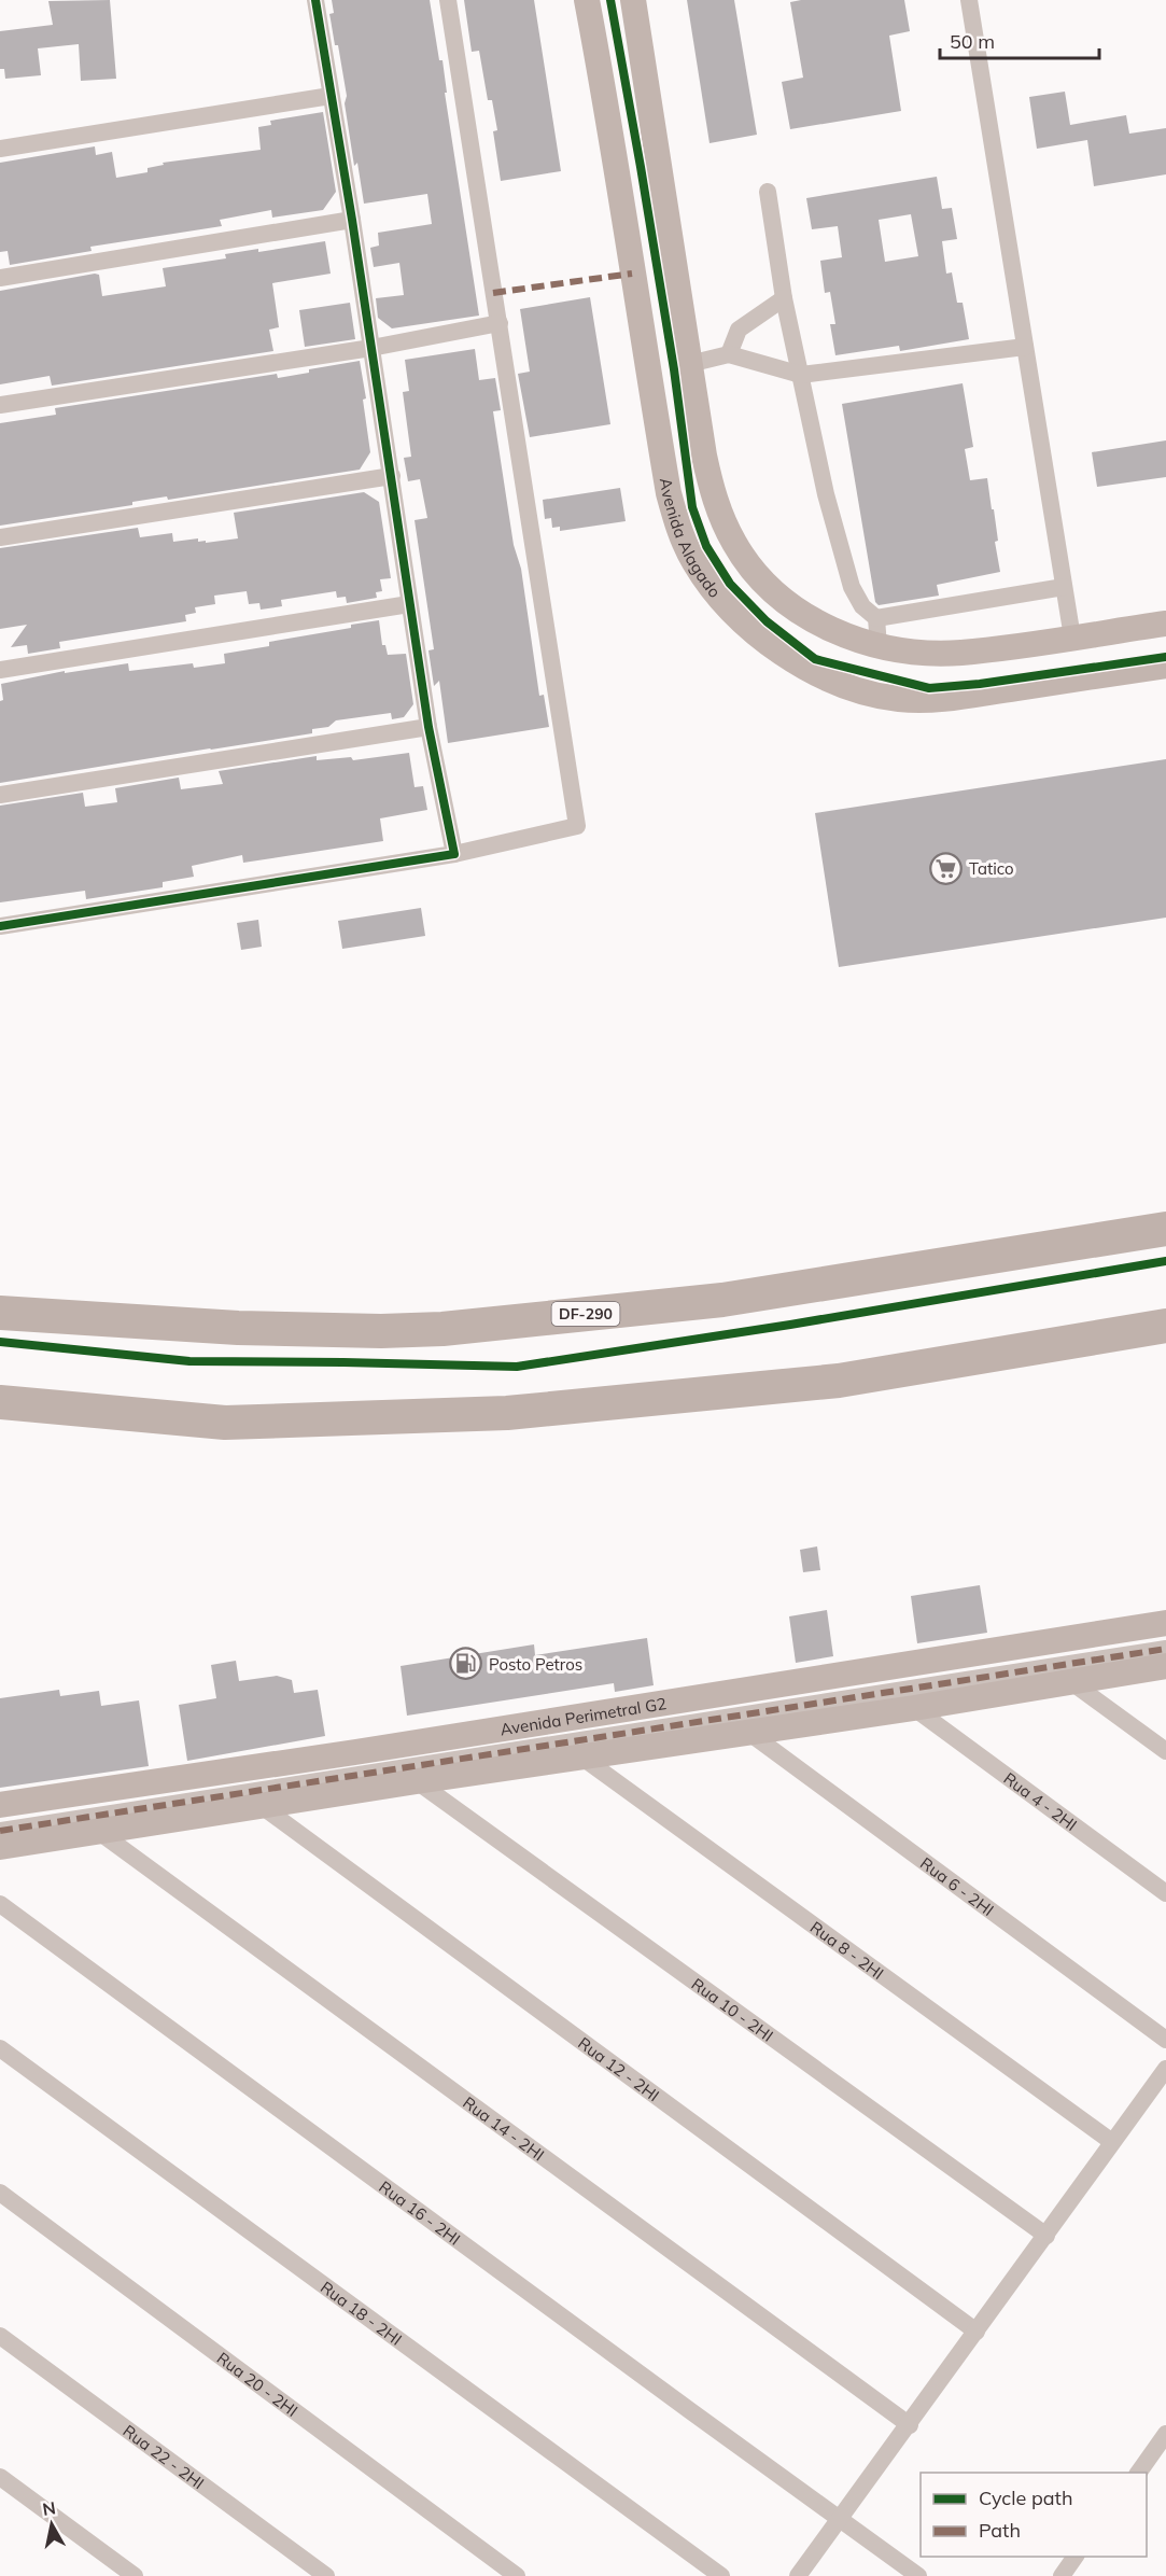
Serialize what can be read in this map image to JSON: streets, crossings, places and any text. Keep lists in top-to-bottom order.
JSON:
{
  "streets": {
    "highway": ["DF-290"],
    "street": [
      "Avenida Alagado",
      "Avenida Perimetral G2",
      "Rua 4 - 2HI",
      "Rua 6 - 2HI",
      "Rua 8 - 2HI",
      "Rua 10 - 2HI",
      "Rua 12 - 2HI",
      "Rua 14 - 2HI",
      "Rua 16 - 2HI",
      "Rua 18 - 2HI",
      "Rua 20 - 2HI",
      "Rua 22 - 2HI"
    ]
  },
  "crossings": [
    ["Avenida Perimetral G2", "Rua 4 - 2HI"],
    ["Avenida Perimetral G2", "Rua 6 - 2HI"],
    ["Avenida Perimetral G2", "Rua 8 - 2HI"],
    ["Avenida Perimetral G2", "Rua 10 - 2HI"],
    ["Avenida Perimetral G2", "Rua 12 - 2HI"],
    ["Avenida Perimetral G2", "Rua 14 - 2HI"]
  ],
  "places": {
    "supermarket": ["Tatico"],
    "fuel station": ["Posto Petros"]
  },
  "legend": ["Cycle path", "Path"],
  "scale_bar": "50 m",
  "north": "top"
}
